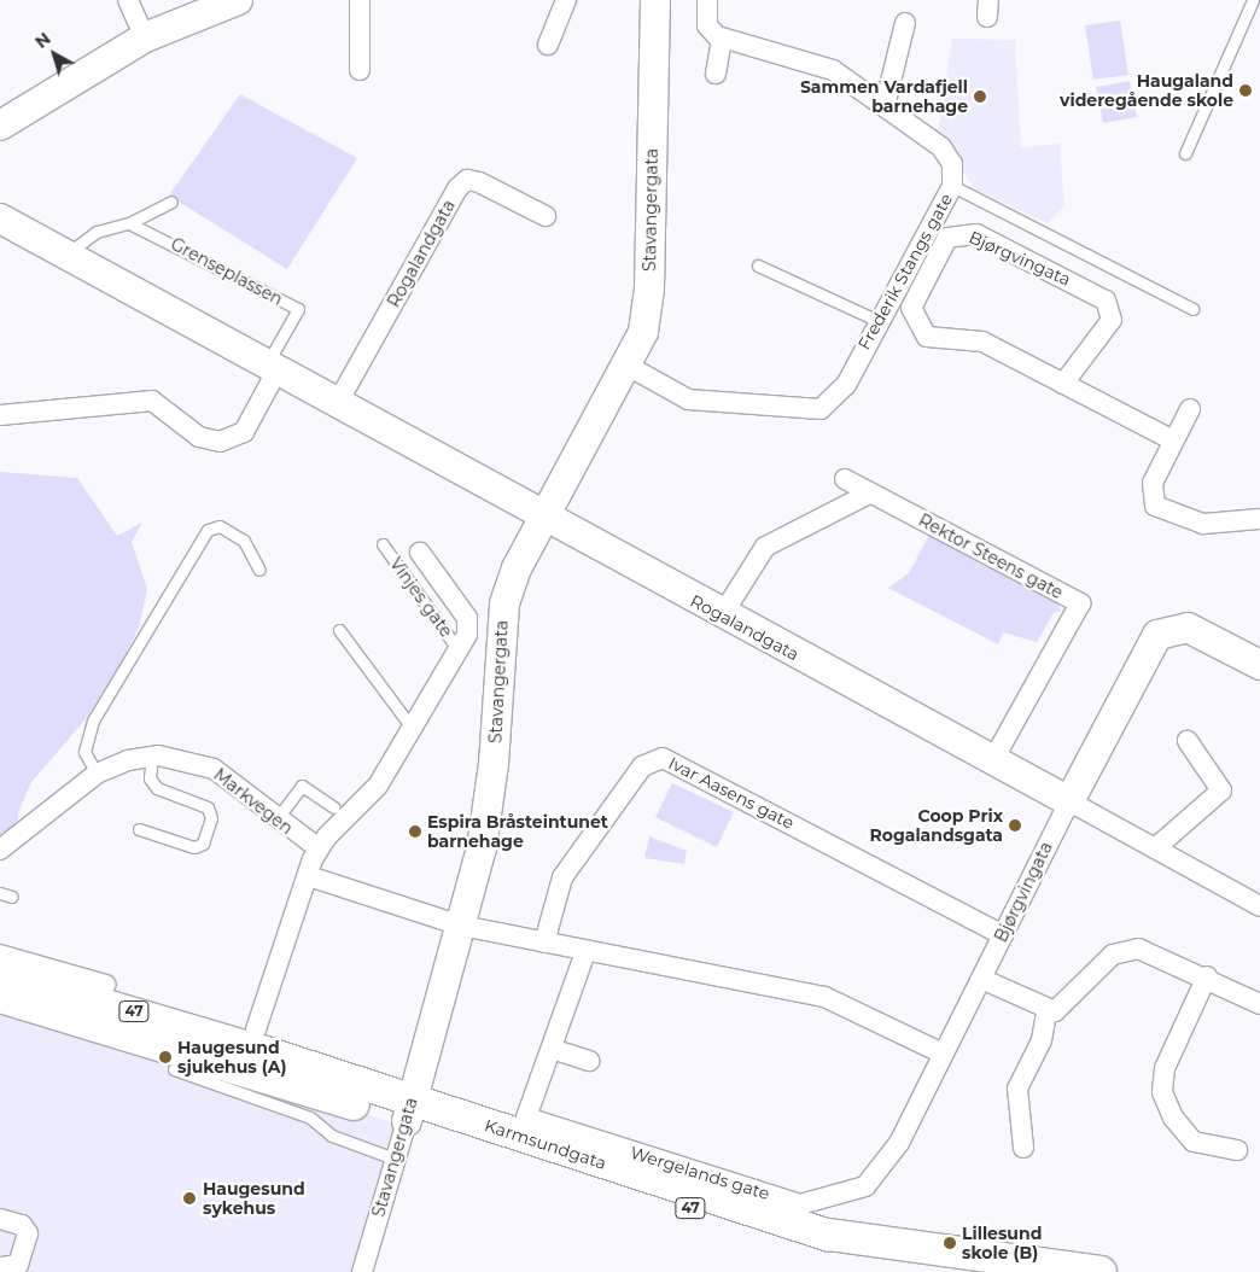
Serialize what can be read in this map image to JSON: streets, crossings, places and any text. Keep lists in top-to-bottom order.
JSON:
{
  "streets": {
    "main road": ["47", "Karmsundgata"],
    "street": [
      "Stavangergata",
      "Rogalandgata",
      "Bjørgvingata",
      "Frederik Stangs gate",
      "Rektor Steens gate",
      "Vinjes gate",
      "Ivar Aasens gate",
      "Markvegen",
      "Wergelands gate"
    ],
    "lane": ["Grenseplassen"]
  },
  "crossings": [
    ["Stavangergata", "Rogalandgata"],
    ["Stavangergata", "Frederik Stangs gate"],
    ["Stavangergata", "Karmsundgata"],
    ["Rogalandgata", "Bjørgvingata"],
    ["Rogalandgata", "Grenseplassen"],
    ["Rogalandgata", "Rektor Steens gate"],
    ["Bjørgvingata", "Ivar Aasens gate"],
    ["Bjørgvingata", "Wergelands gate"],
    ["Vinjes gate", "Markvegen"]
  ],
  "places": [
    "Haugaland videregående skole",
    "Sammen Vardafjell barnehage",
    "Coop Prix Rogalandsgata",
    "Espira Bråsteintunet barnehage",
    "Haugesund sjukehus (A)",
    "Haugesund sykehus",
    "Lillesund skole (B)"
  ],
  "north": "top left"
}
